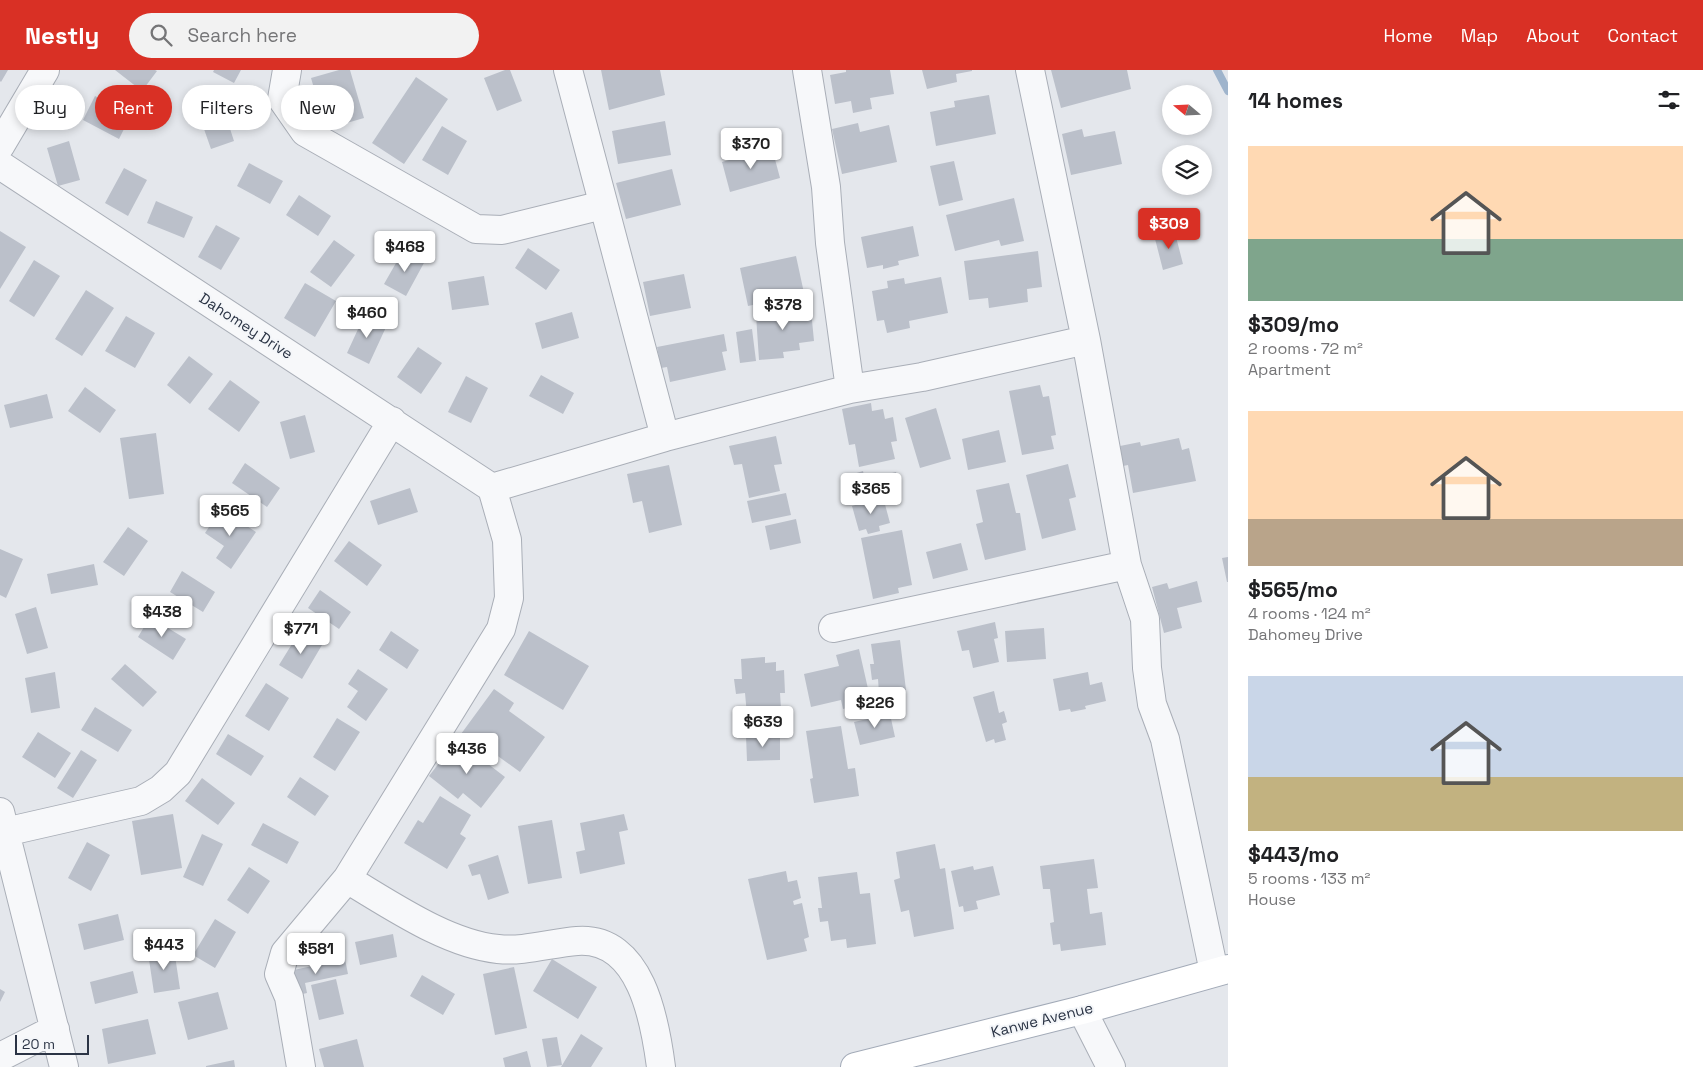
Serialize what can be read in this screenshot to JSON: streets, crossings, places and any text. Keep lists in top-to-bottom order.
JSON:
{
  "streets": {
    "main road": ["Kanwe Avenue"],
    "street": ["Dahomey Drive"]
  },
  "scale_bar": "20 m",
  "north": "left",
  "page": {
    "header": "Nestly",
    "search": "Search here",
    "nav": [
      "Home",
      "Map",
      "About",
      "Contact"
    ],
    "heading": "14 homes",
    "chip": [
      "Buy",
      "Rent",
      "Filters",
      "New"
    ],
    "price": [
      "$370",
      "$309",
      "$468",
      "$378",
      "$460",
      "$365",
      "$565",
      "$438",
      "$771",
      "$226",
      "$639",
      "$436",
      "$443",
      "$581"
    ],
    "list": [
      {
        "name": "$309/mo",
        "note": "2 rooms · 72 m² · Apartment"
      },
      {
        "name": "$565/mo",
        "note": "4 rooms · 124 m² · Dahomey Drive"
      },
      {
        "name": "$443/mo",
        "note": "5 rooms · 133 m² · House"
      }
    ],
    "scale": "20 m"
  }
}
